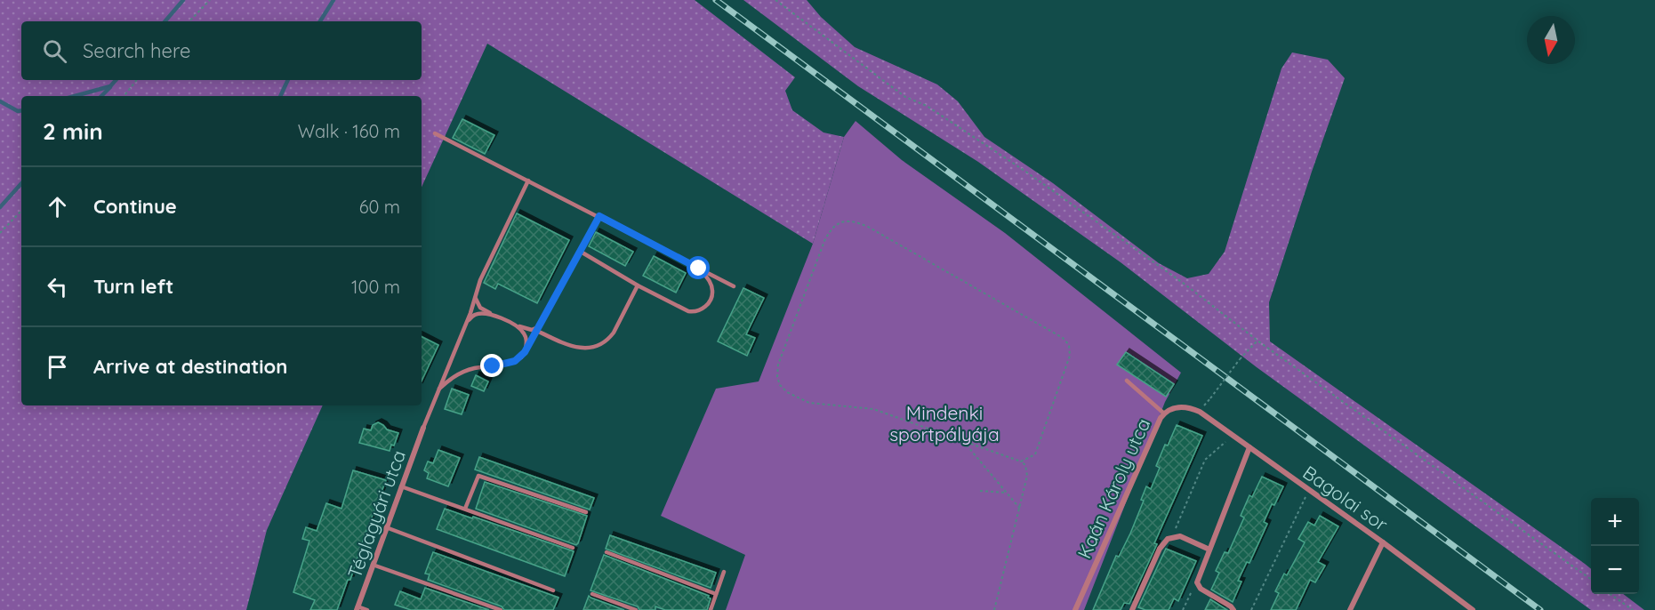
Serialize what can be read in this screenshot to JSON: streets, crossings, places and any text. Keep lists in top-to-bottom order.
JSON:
{
  "streets": {
    "street": ["Kaán Károly utca", "Bagolai sor", "Téglagyári utca"]
  },
  "crossings": [
    ["Kaán Károly utca", "Bagolai sor"]
  ],
  "parks": ["Mindenki sportpályája"],
  "north": "bottom",
  "page": {
    "search": "Search here",
    "heading": ["2 min", "Walk · 160 m"],
    "list": [
      ["Continue", "60 m"],
      ["Turn left", "100 m"],
      "Arrive at destination"
    ],
    "map_buttons": ["+", "−"]
  }
}
